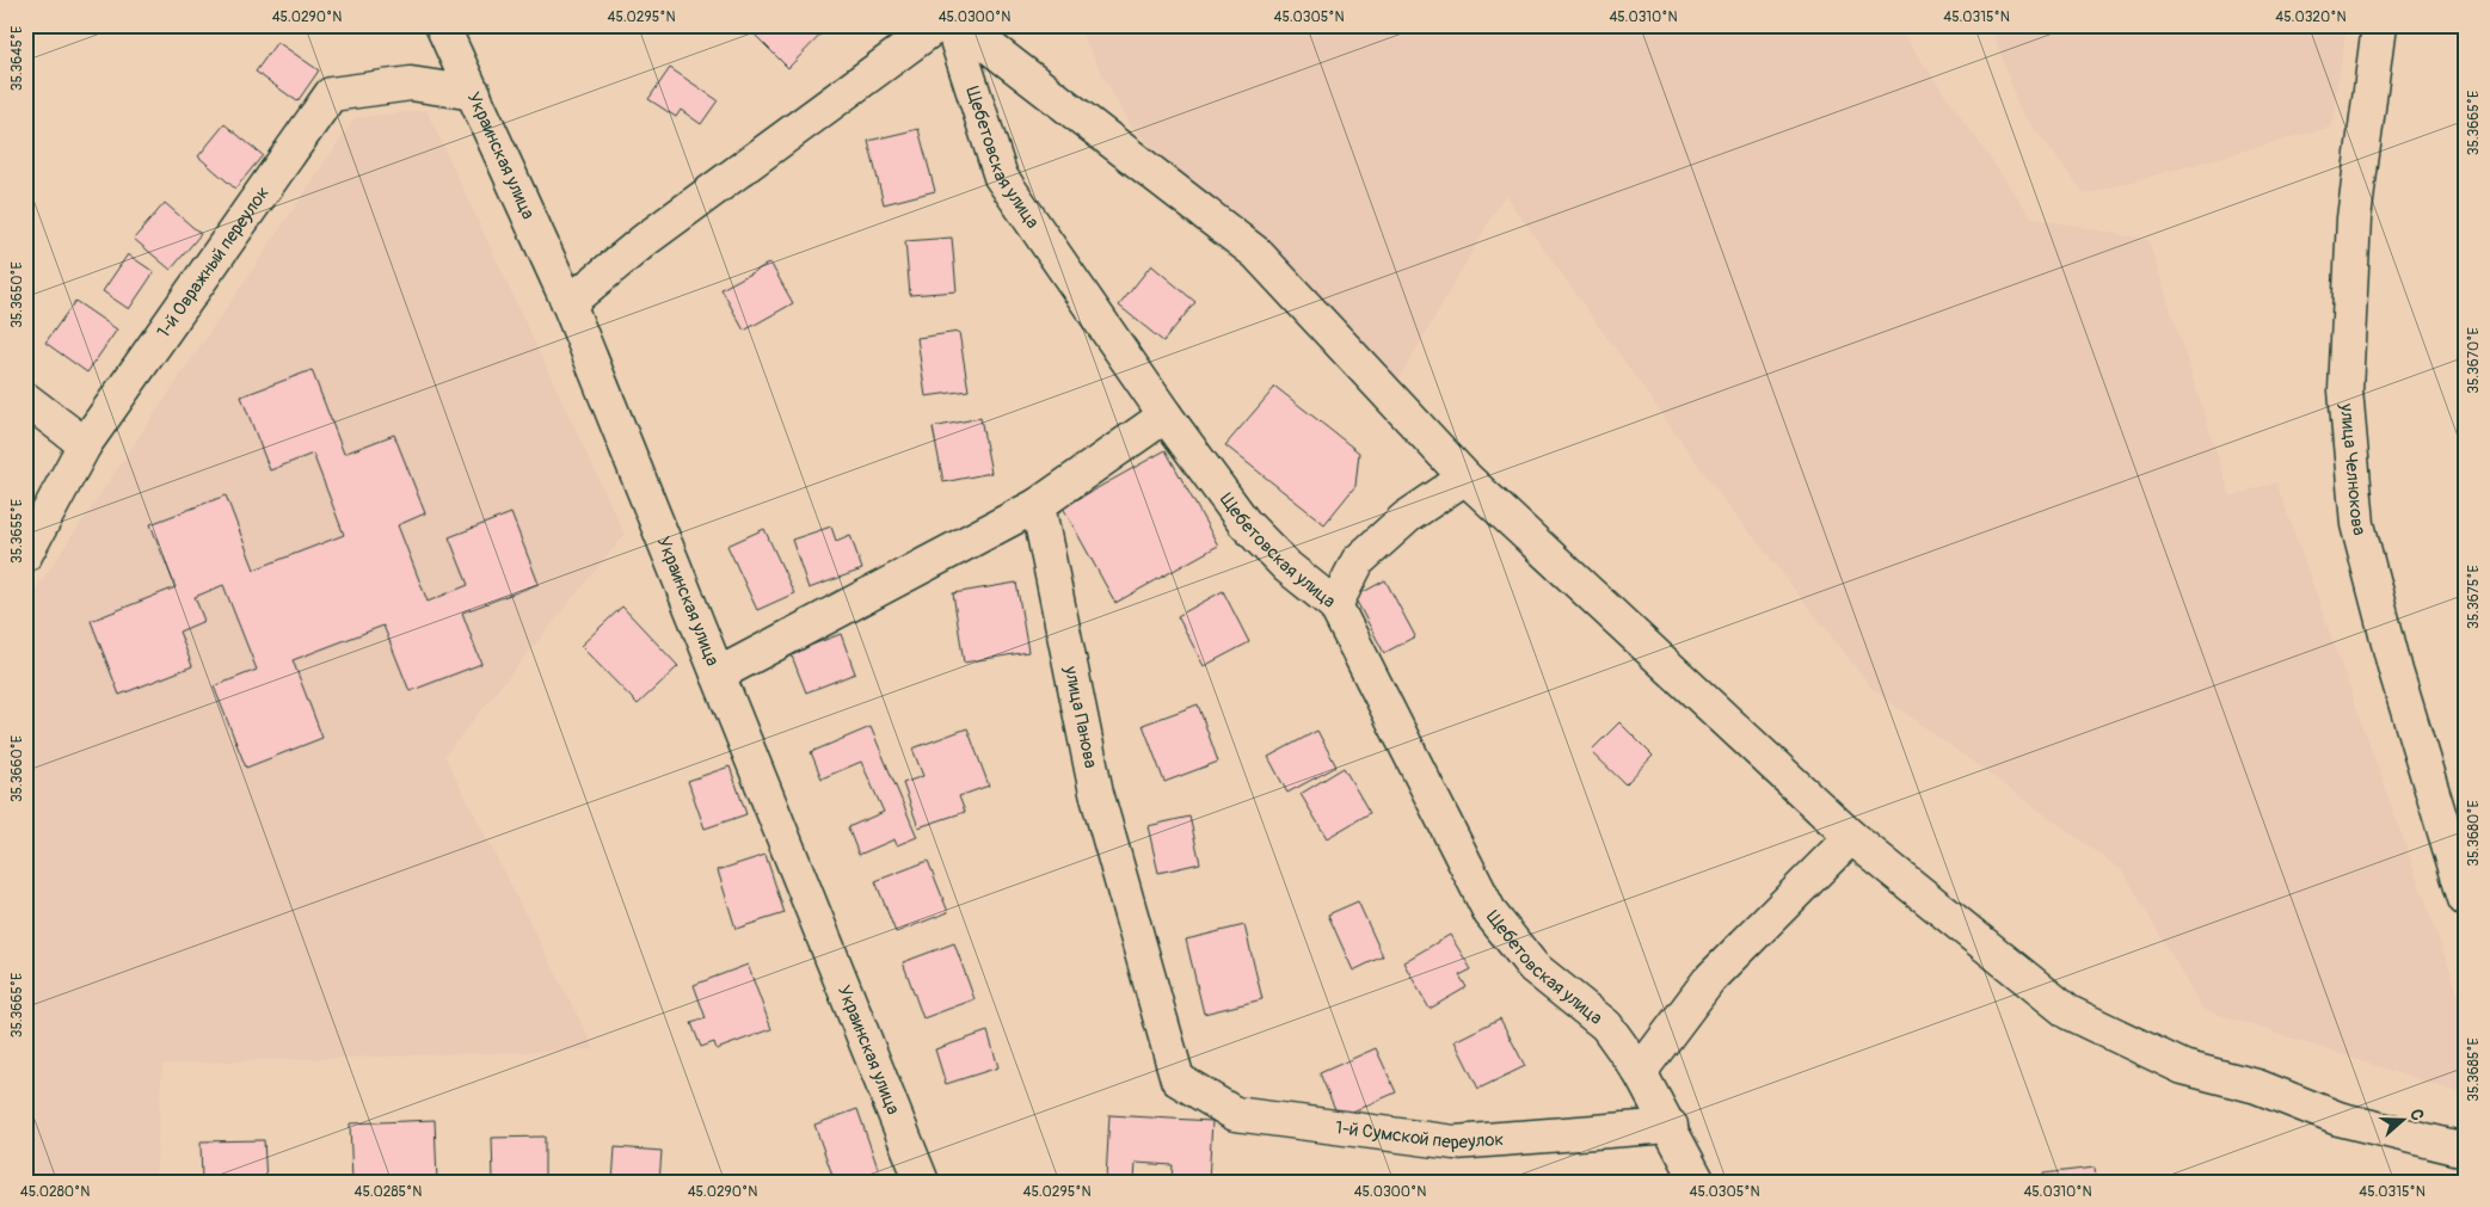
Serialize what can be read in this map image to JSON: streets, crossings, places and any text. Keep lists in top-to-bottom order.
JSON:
{
  "streets": {
    "street": [
      "Украинская улица",
      "Щебетовская улица",
      "1-й Овражный переулок",
      "улица Челнокова",
      "улица Панова",
      "1-й Сумской переулок"
    ]
  },
  "crossings": [
    ["Украинская улица", "1-й Овражный переулок"],
    ["Щебетовская улица", "1-й Сумской переулок"],
    ["улица Панова", "1-й Сумской переулок"]
  ],
  "north": "right",
  "coordinates": [
    "45.0290°N",
    "45.0295°N",
    "45.0300°N",
    "45.0305°N",
    "45.0310°N",
    "45.0315°N",
    "45.0320°N",
    "35.3645°E",
    "35.3665°E",
    "35.3650°E",
    "35.3670°E",
    "35.3655°E",
    "35.3675°E",
    "35.3660°E",
    "35.3680°E",
    "35.3685°E",
    "45.0280°N",
    "45.0285°N"
  ]
}
